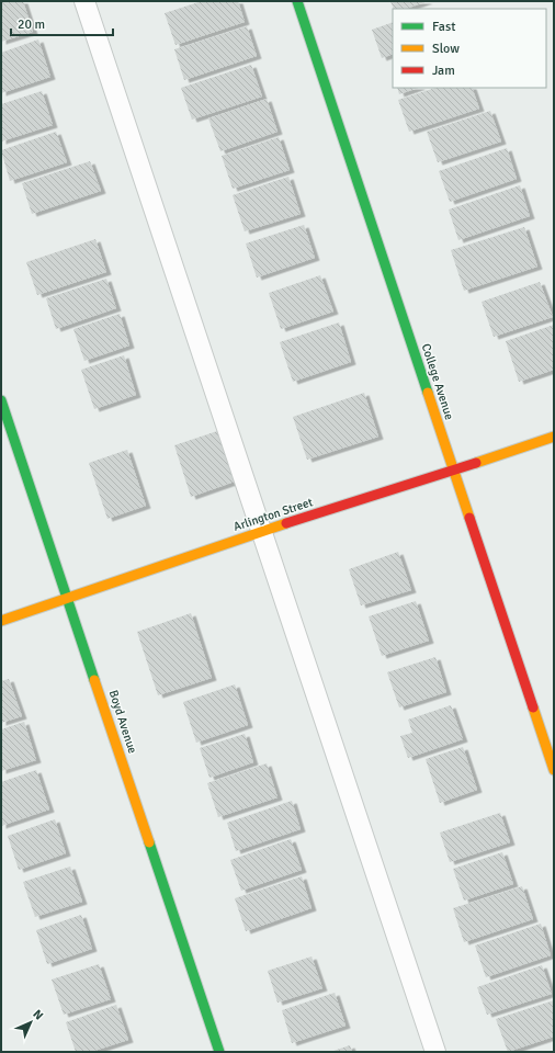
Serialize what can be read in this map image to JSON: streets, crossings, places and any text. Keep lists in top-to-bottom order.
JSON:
{
  "streets": {
    "street": ["College Avenue", "Arlington Street", "Boyd Avenue"]
  },
  "crossings": [
    ["College Avenue", "Arlington Street"],
    ["Arlington Street", "Boyd Avenue"]
  ],
  "legend": ["Fast", "Slow", "Jam"],
  "scale_bar": "20 m",
  "north": "top right"
}
